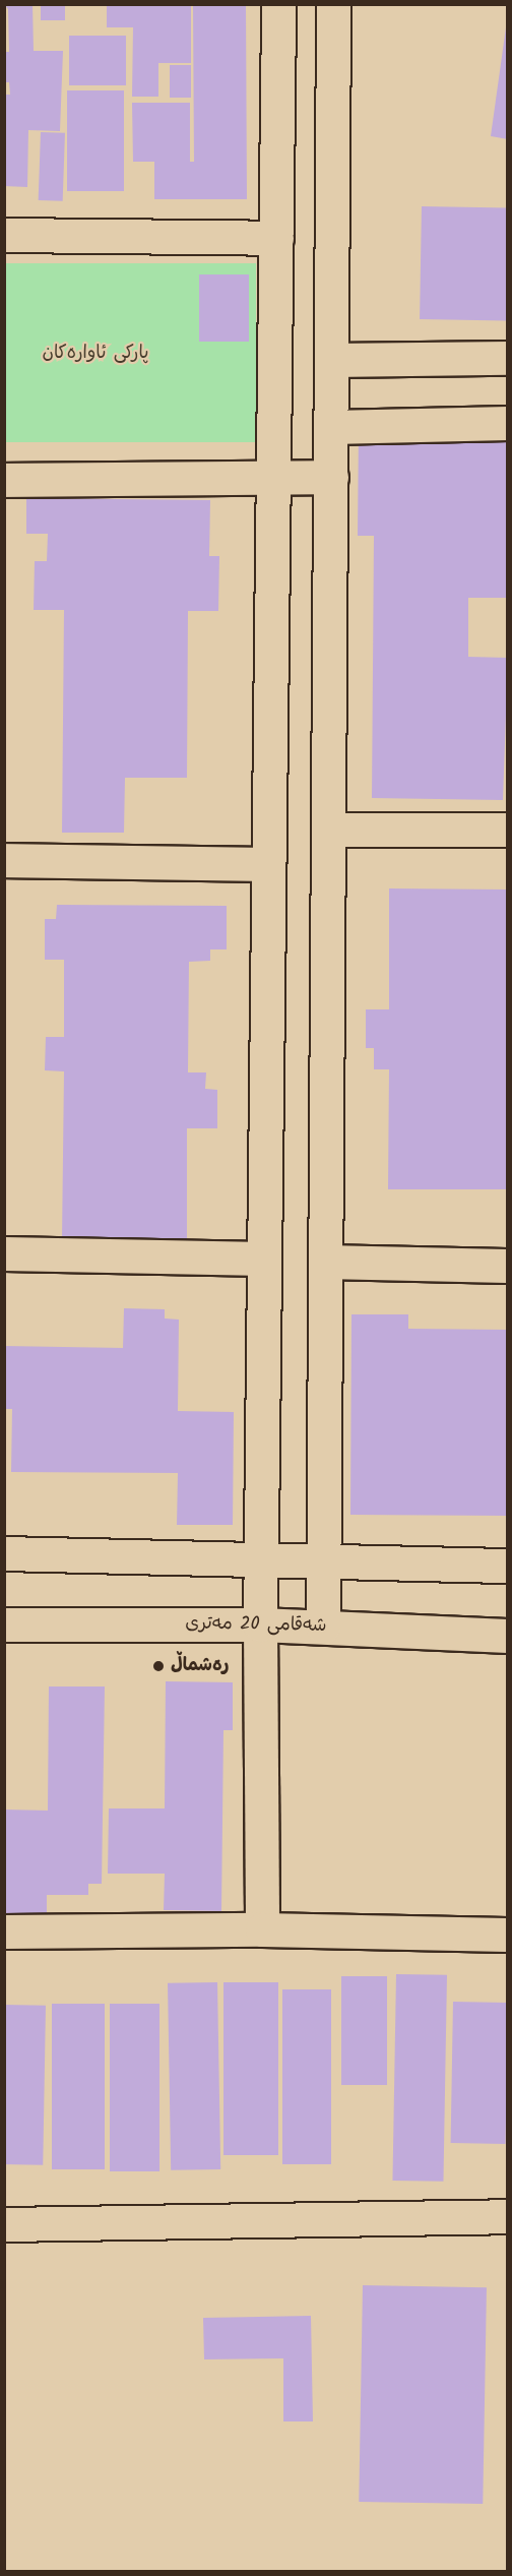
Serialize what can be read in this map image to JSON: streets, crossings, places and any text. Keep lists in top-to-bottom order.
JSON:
{
  "streets": {
    "main road": ["شەقامی 20 مەتری"]
  },
  "parks": ["پارکی ئاوارەکان"],
  "places": ["رەشماڵ"]
}
